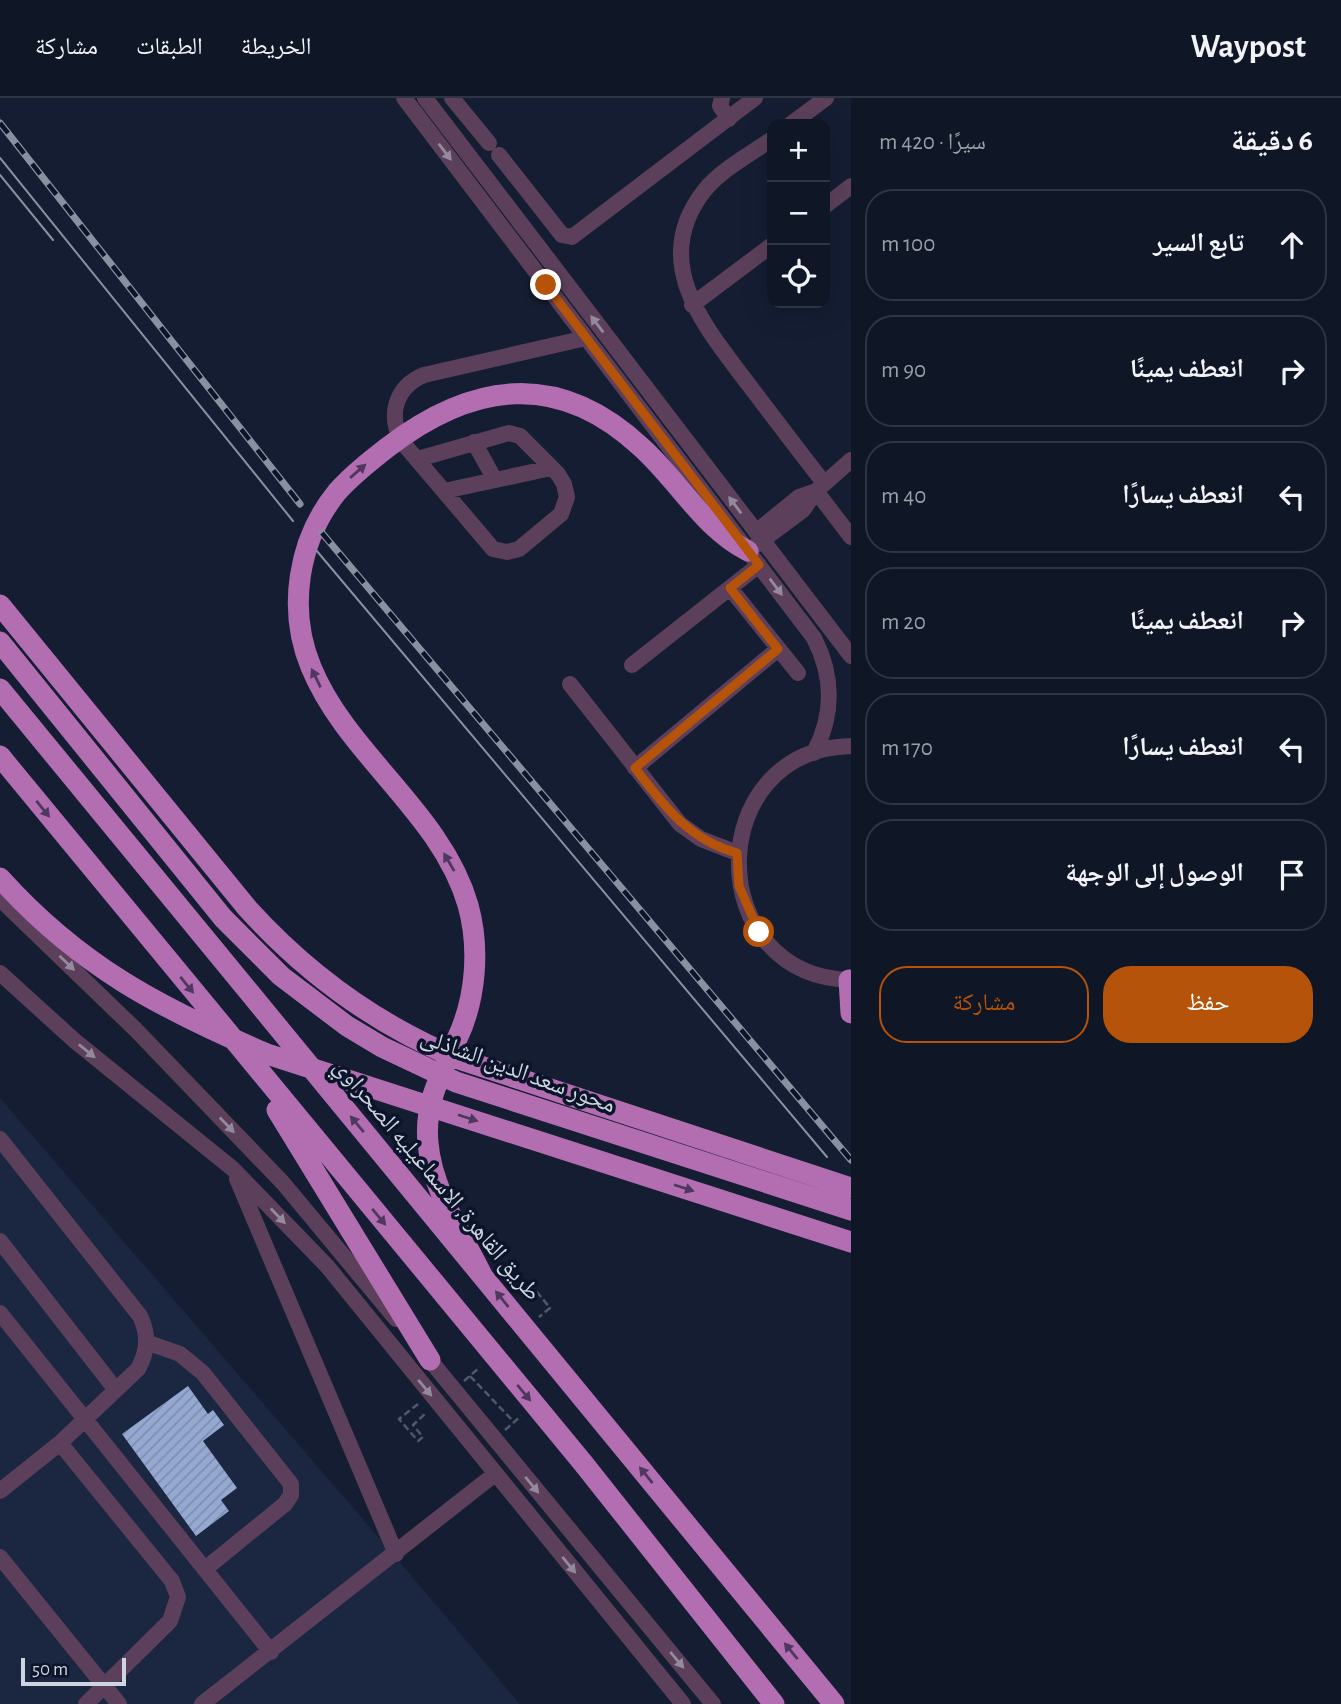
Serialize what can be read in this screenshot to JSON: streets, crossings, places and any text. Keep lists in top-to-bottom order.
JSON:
{
  "streets": {
    "highway": ["محور سعد الدين الشاذلى", "طريق القاهرة, الاسماعيليه الصحراوي"]
  },
  "scale_bar": "50 m",
  "page": {
    "header": "Waypost",
    "nav": ["الخريطة", "الطبقات", "مشاركة"],
    "heading": ["6 دقيقة", "سيرًا · 420 m"],
    "map_buttons": ["+", "−"],
    "list": [
      ["تابع السير", "100 m"],
      ["انعطف يمينًا", "90 m"],
      ["انعطف يسارًا", "40 m"],
      ["انعطف يمينًا", "20 m"],
      ["انعطف يسارًا", "170 m"],
      "الوصول إلى الوجهة"
    ],
    "buttons": ["حفظ", "مشاركة"],
    "scale": "50 m"
  }
}
